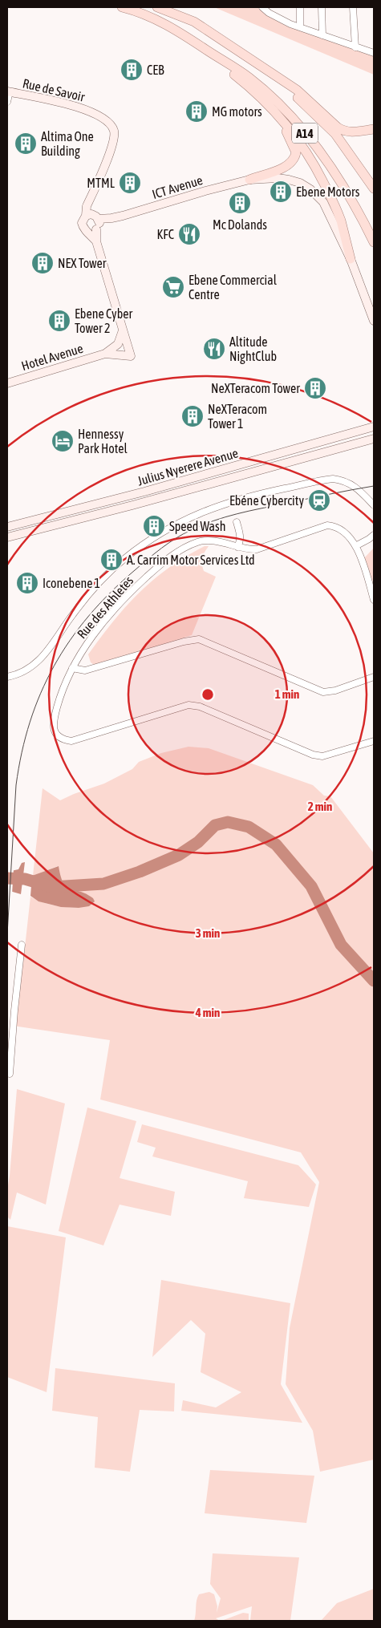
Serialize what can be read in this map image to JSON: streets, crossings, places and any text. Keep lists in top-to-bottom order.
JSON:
{
  "streets": {
    "main road": [
      "Rue de Savoir",
      "A14",
      "ICT Avenue",
      "Hotel Avenue",
      "Julius Nyerere Avenue"
    ],
    "street": ["Rue des Athletes"]
  },
  "crossings": [
    ["Rue de Savoir", "ICT Avenue"],
    ["Rue de Savoir", "Hotel Avenue"]
  ],
  "places": {
    "building": [
      "CEB",
      "MG motors",
      "Altima One Building",
      "MTML",
      "Ebene Motors",
      "Mc Dolands",
      "NEX Tower",
      "Ebene Cyber Tower 2",
      "NeXTeracom Tower",
      "NeXTeracom Tower 1",
      "Speed Wash",
      "A. Carrim Motor Services Ltd",
      "Iconebene 1"
    ],
    "restaurant": ["KFC", "Altitude NightClub"],
    "supermarket": ["Ebene Commercial Centre"],
    "hotel": ["Hennessy Park Hotel"],
    "station": ["Ebéne Cybercity"]
  },
  "rings": [
    "1 min",
    "2 min",
    "3 min",
    "4 min"
  ]
}
